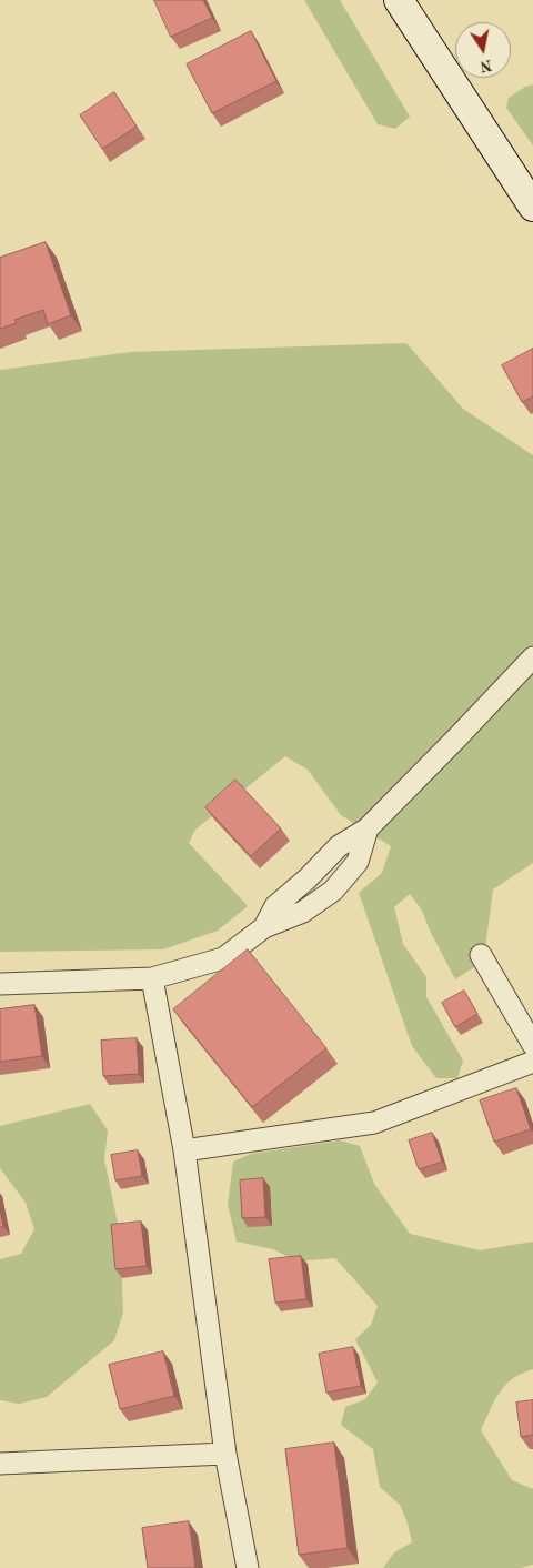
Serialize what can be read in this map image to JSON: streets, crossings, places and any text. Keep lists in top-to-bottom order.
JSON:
{
  "north": "bottom"
}
